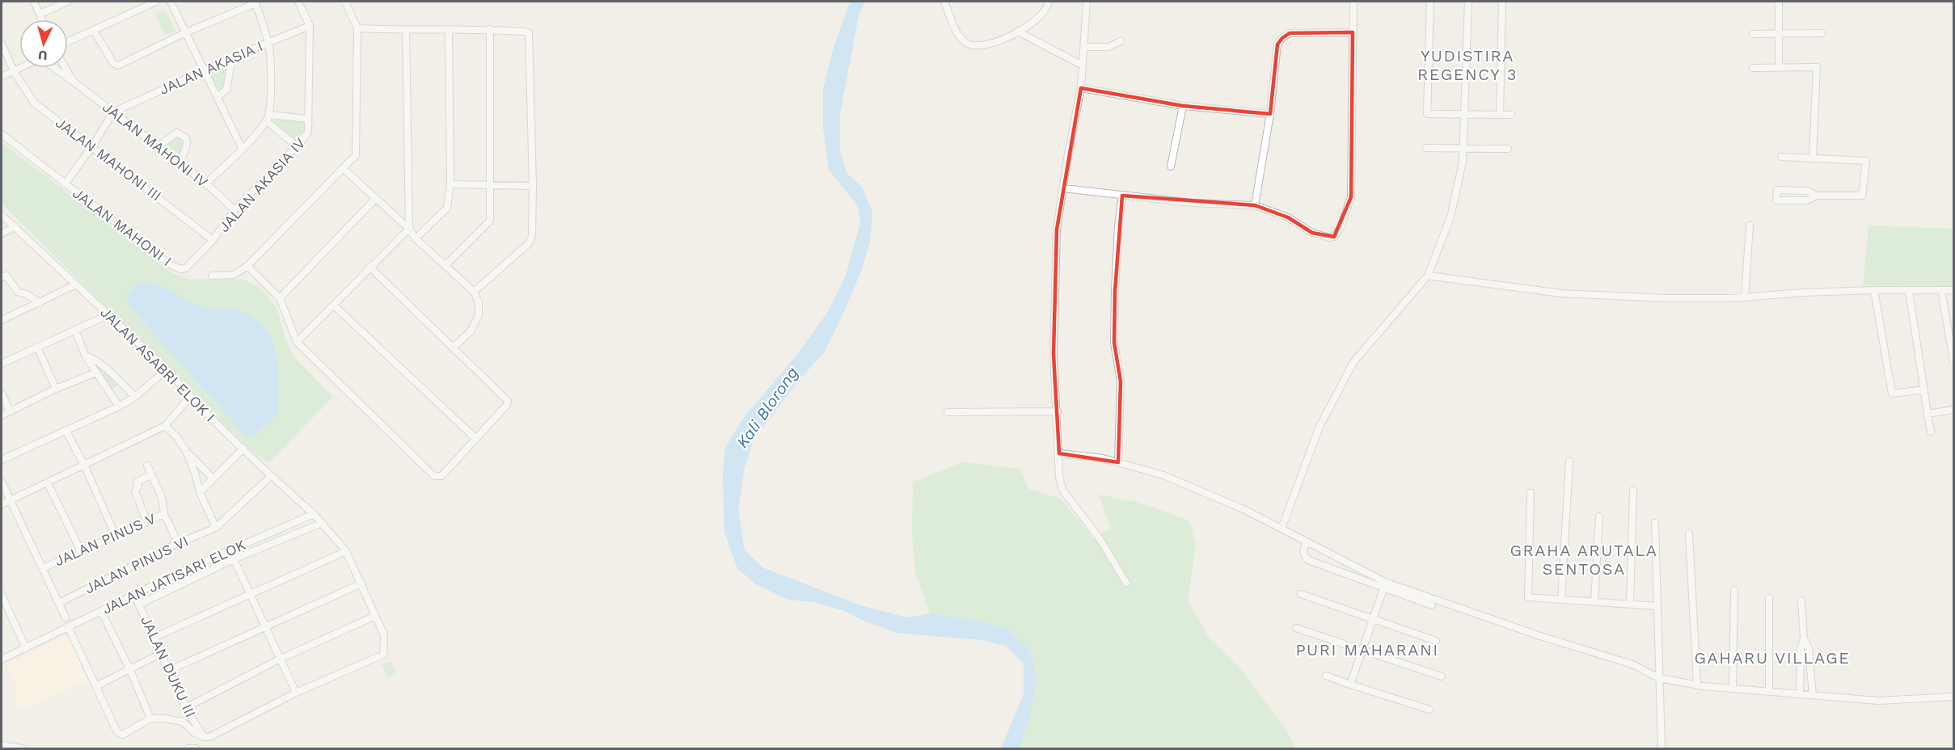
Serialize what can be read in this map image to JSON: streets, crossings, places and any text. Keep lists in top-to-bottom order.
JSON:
{
  "streets": {
    "street": [
      "JALAN AKASIA I",
      "JALAN MAHONI IV",
      "JALAN MAHONI III",
      "JALAN AKASIA IV",
      "JALAN MAHONI I",
      "JALAN ASABRI ELOK I",
      "JALAN PINUS V",
      "JALAN PINUS VI",
      "JALAN JATISARI ELOK",
      "JALAN DUKU III"
    ]
  },
  "crossings": [
    ["JALAN AKASIA I", "JALAN MAHONI IV"],
    ["JALAN AKASIA I", "JALAN AKASIA IV"],
    ["JALAN AKASIA I", "JALAN MAHONI I"],
    ["JALAN MAHONI IV", "JALAN AKASIA IV"],
    ["JALAN MAHONI IV", "JALAN MAHONI I"],
    ["JALAN MAHONI III", "JALAN AKASIA IV"],
    ["JALAN MAHONI III", "JALAN MAHONI I"],
    ["JALAN AKASIA IV", "JALAN MAHONI I"],
    ["JALAN ASABRI ELOK I", "JALAN JATISARI ELOK"],
    ["JALAN PINUS V", "JALAN PINUS VI"],
    ["JALAN JATISARI ELOK", "JALAN DUKU III"]
  ],
  "districts": [
    "YUDISTIRA REGENCY 3",
    "GRAHA ARUTALA SENTOSA",
    "PURI MAHARANI",
    "GAHARU VILLAGE"
  ],
  "water": ["Kali Blorong"],
  "north": "bottom"
}
